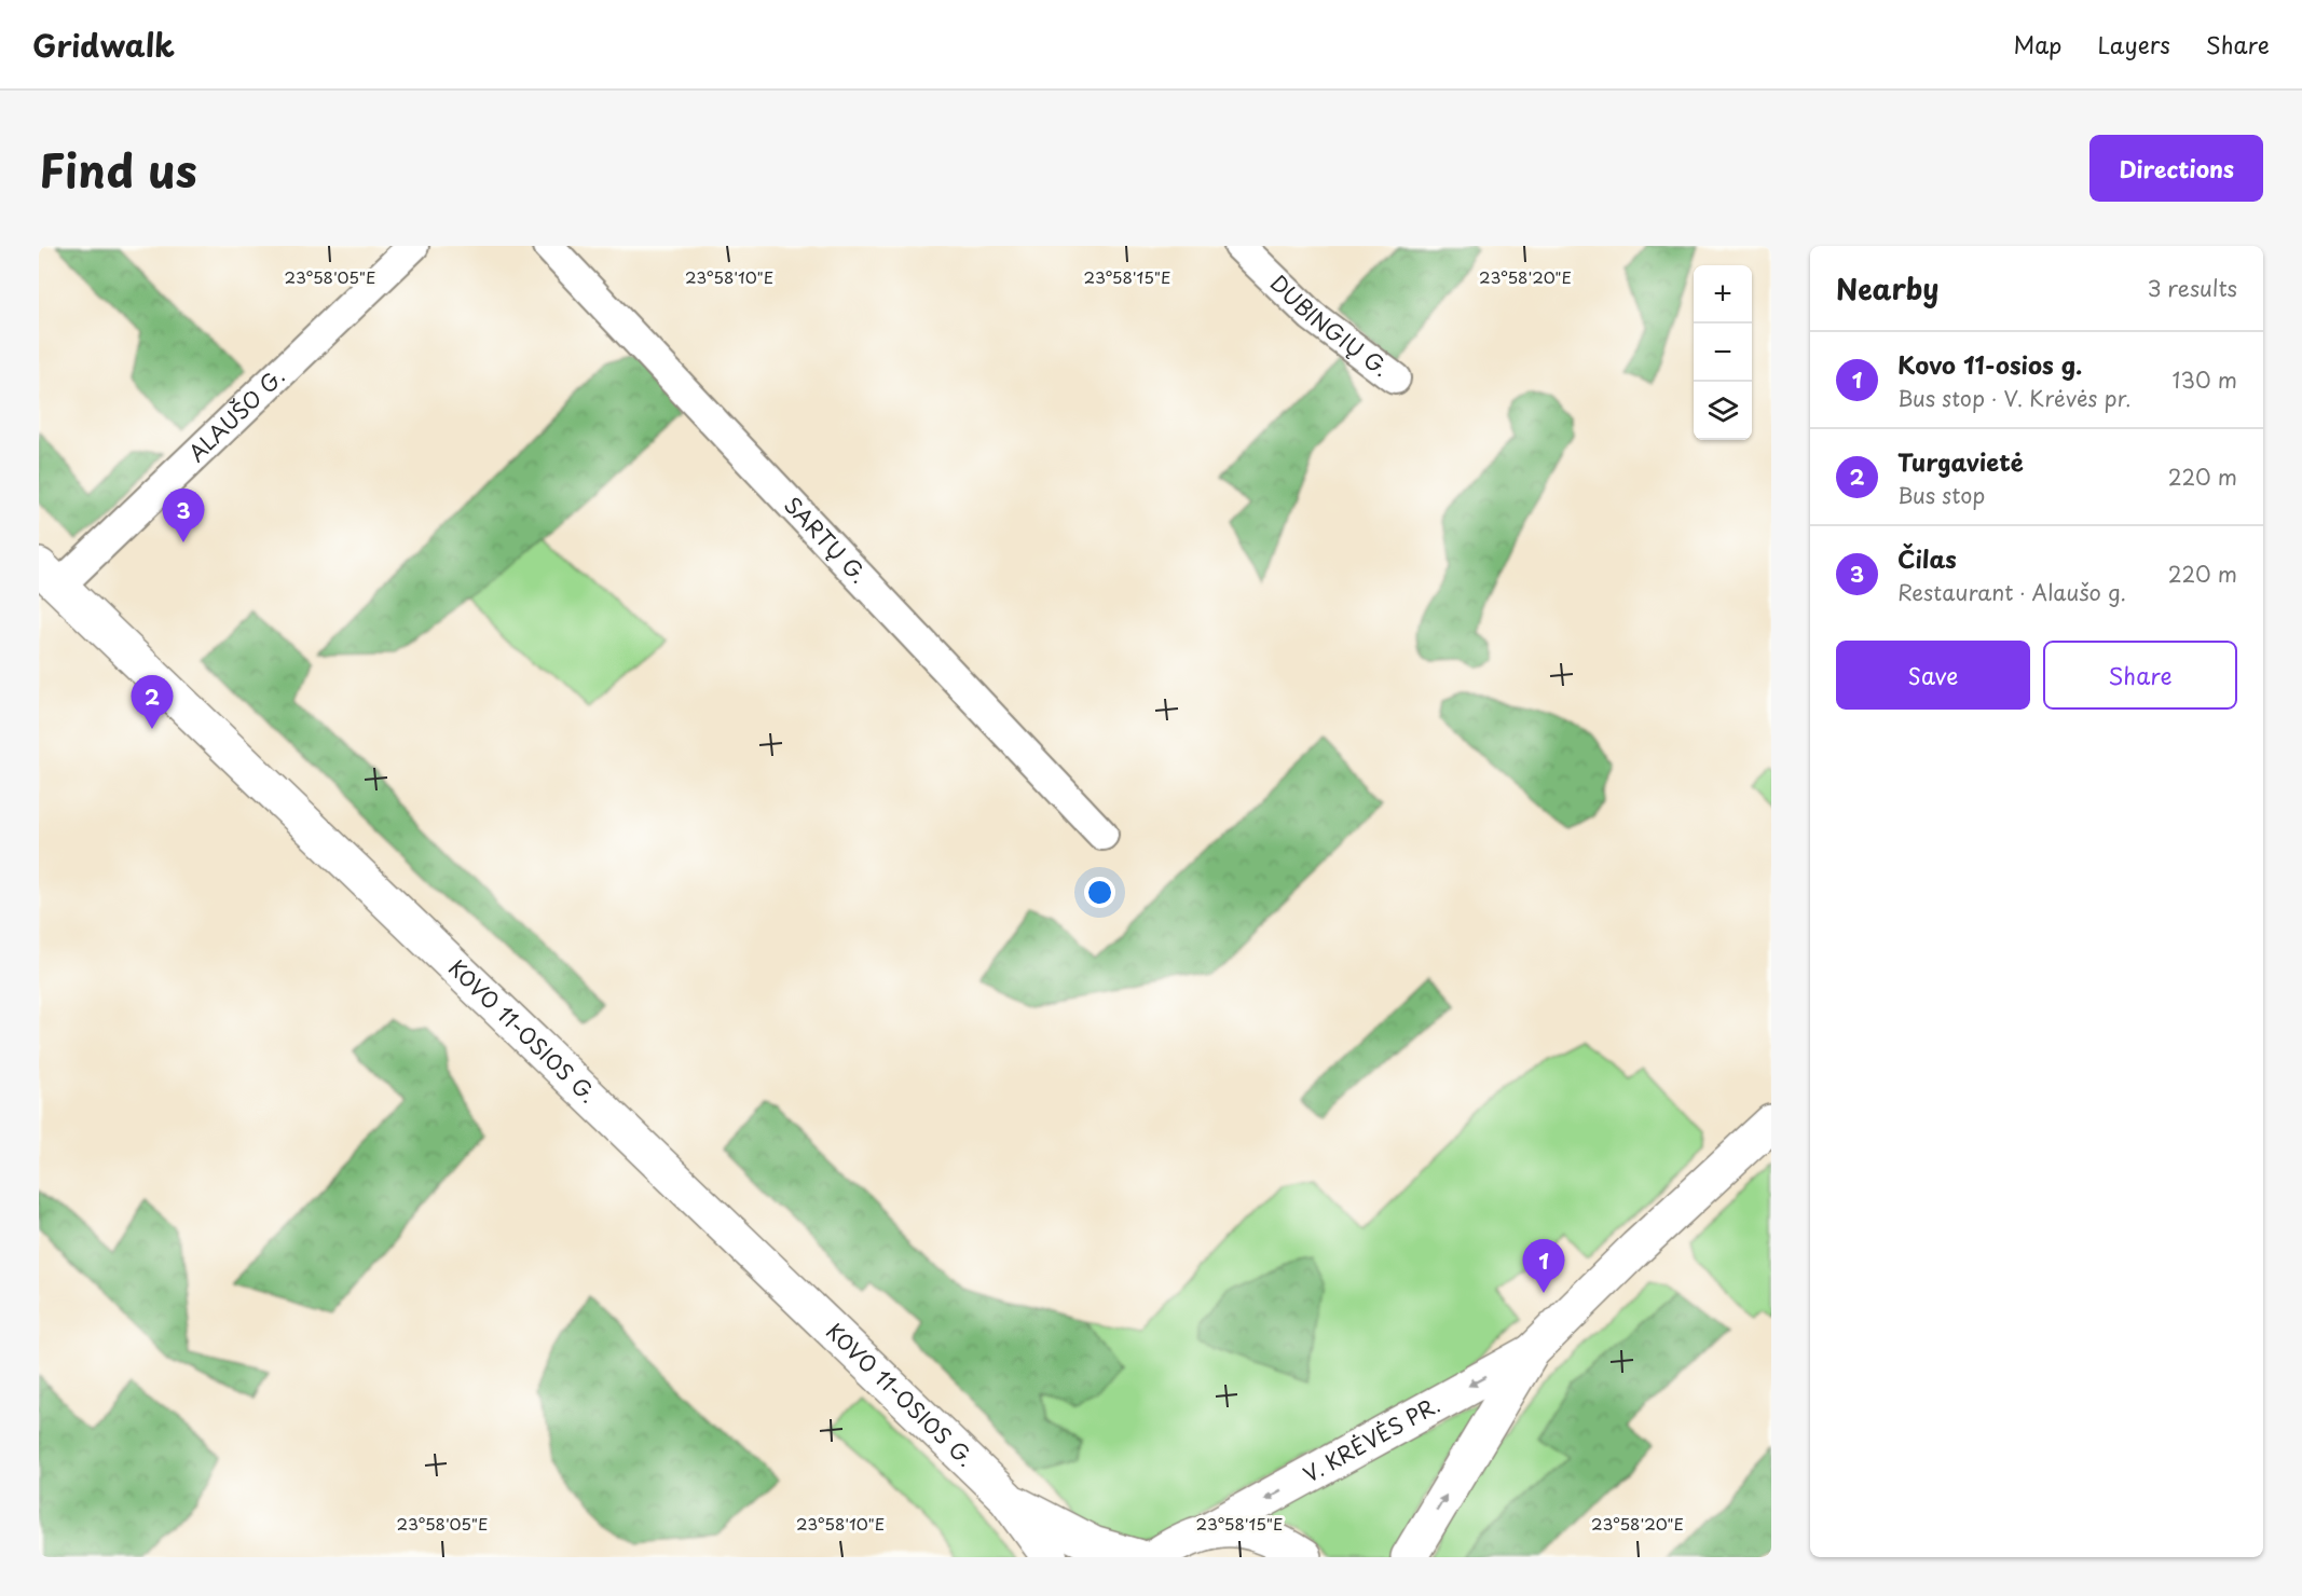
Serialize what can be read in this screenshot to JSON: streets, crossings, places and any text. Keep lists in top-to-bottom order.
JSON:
{
  "streets": {
    "main road": ["KOVO 11-OSIOS G.", "V. KRĖVĖS PR."],
    "street": ["DUBINGIŲ G.", "ALAUŠO G.", "SARTŲ G."]
  },
  "crossings": [
    ["ALAUŠO G.", "KOVO 11-OSIOS G."]
  ],
  "page": {
    "header": "Gridwalk",
    "nav": ["Map", "Layers", "Share"],
    "title": "Find us",
    "buttons": [
      "Directions",
      ["Save", "Share"]
    ],
    "heading": ["Nearby", "3 results"],
    "map_buttons": ["+", "−"],
    "list": [
      {
        "mark": "1",
        "name": "Kovo 11-osios g.",
        "note": "Bus stop · V. Krėvės pr.",
        "value": "130 m"
      },
      {
        "mark": "2",
        "name": "Turgavietė",
        "note": "Bus stop",
        "value": "220 m"
      },
      {
        "mark": "3",
        "name": "Čilas",
        "note": "Restaurant · Alaušo g.",
        "value": "220 m"
      }
    ],
    "pins": ["3", "2", "1"]
  },
  "coordinates": [
    "23°58'05\"E",
    "23°58'10\"E",
    "23°58'15\"E",
    "23°58'20\"E"
  ]
}
